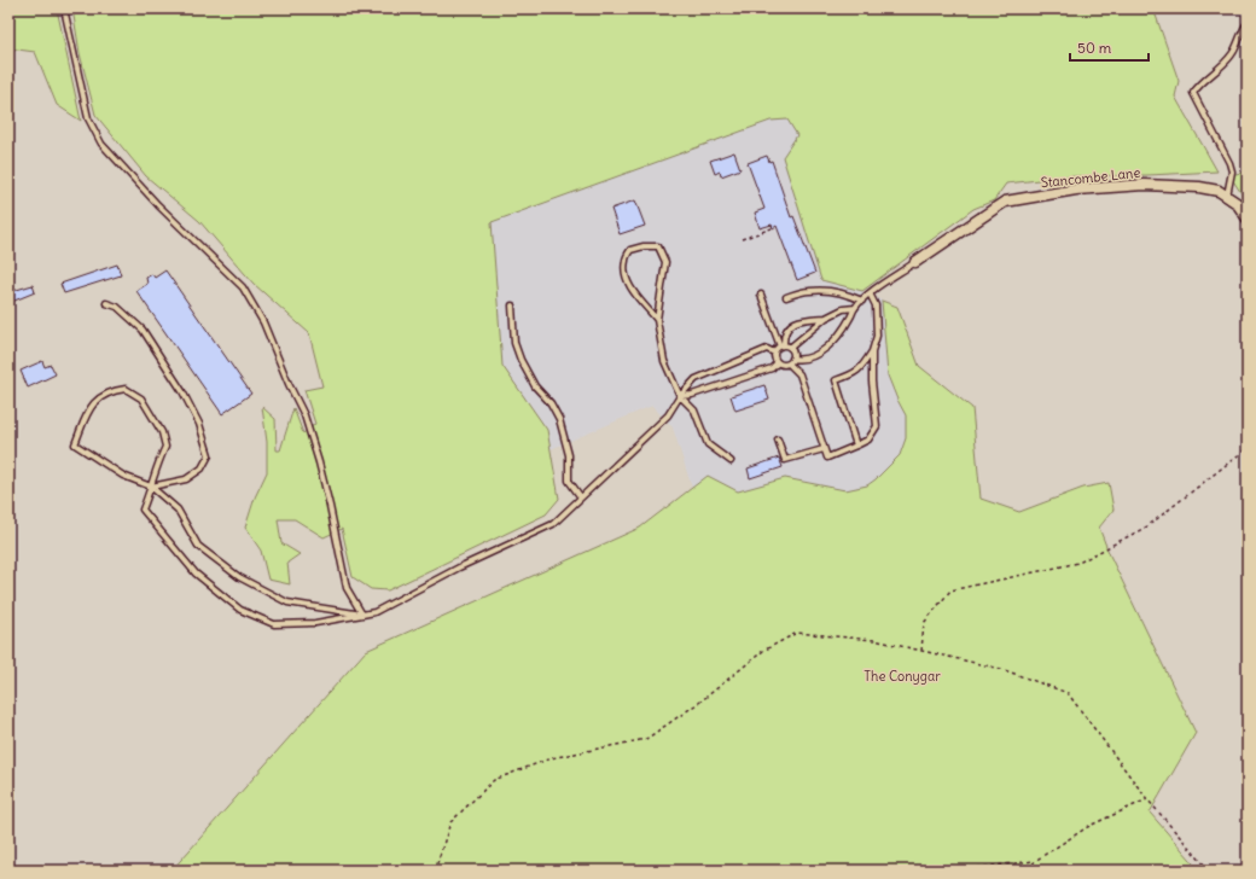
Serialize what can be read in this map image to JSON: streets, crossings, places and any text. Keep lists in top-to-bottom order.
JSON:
{
  "streets": {
    "street": ["Stancombe Lane"]
  },
  "parks": ["The Conygar"],
  "scale_bar": "50 m"
}
